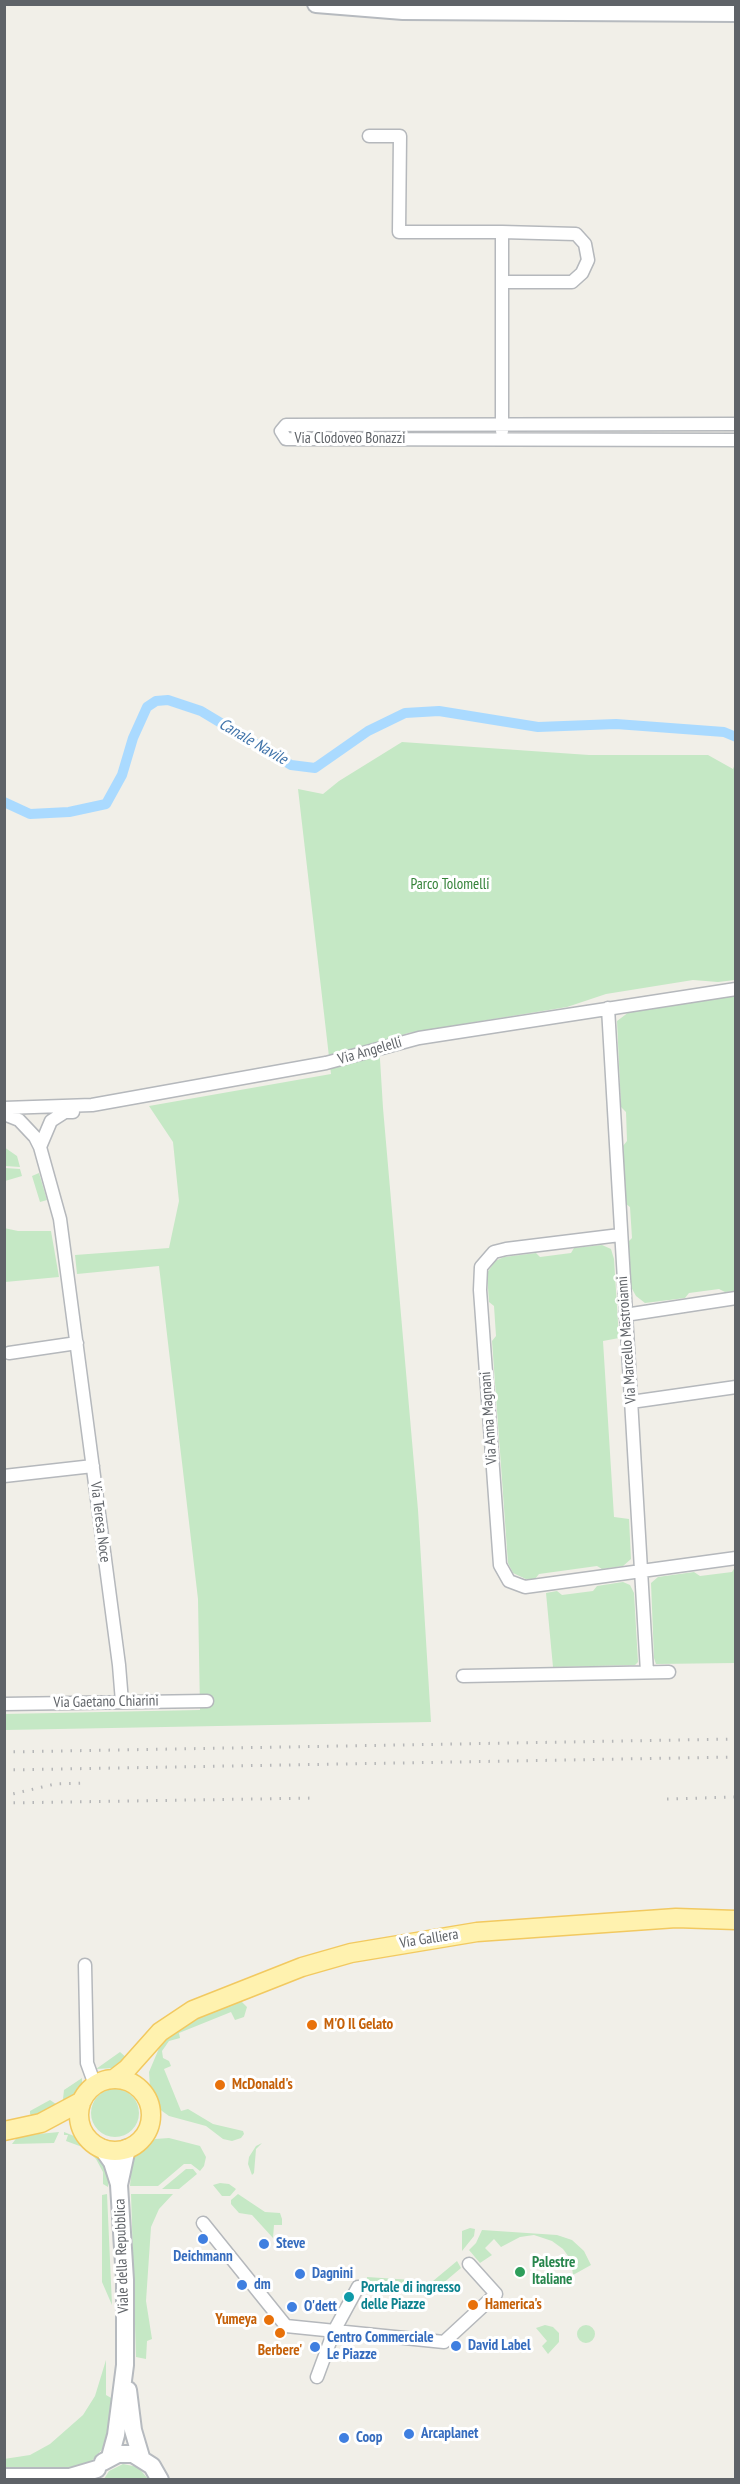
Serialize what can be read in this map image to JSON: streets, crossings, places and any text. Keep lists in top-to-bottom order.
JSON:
{
  "streets": {
    "main road": ["Via Galliera"],
    "street": [
      "Via Clodoveo Bonazzi",
      "Via Angelelli",
      "Via Marcello Mastroianni",
      "Via Anna Magnani",
      "Via Teresa Noce",
      "Via Gaetano Chiarini",
      "Viale della Repubblica"
    ]
  },
  "crossings": [
    ["Via Angelelli", "Via Marcello Mastroianni"],
    ["Via Angelelli", "Via Teresa Noce"],
    ["Via Marcello Mastroianni", "Via Anna Magnani"],
    ["Via Teresa Noce", "Via Gaetano Chiarini"],
    ["Via Galliera", "Viale della Repubblica"]
  ],
  "water": ["Canale Navile"],
  "parks": ["Parco Tolomelli"],
  "places": [
    "M'O Il Gelato",
    "McDonald's",
    "Deichmann",
    "Steve",
    "Palestre Italiane",
    "Dagnini",
    "dm",
    "Portale di ingresso delle Piazze",
    "Hamerica's",
    "O'dett",
    "Yumeya",
    "Berbere'",
    "David Label",
    "Centro Commerciale Le Piazze",
    "Arcaplanet",
    "Coop"
  ]
}
